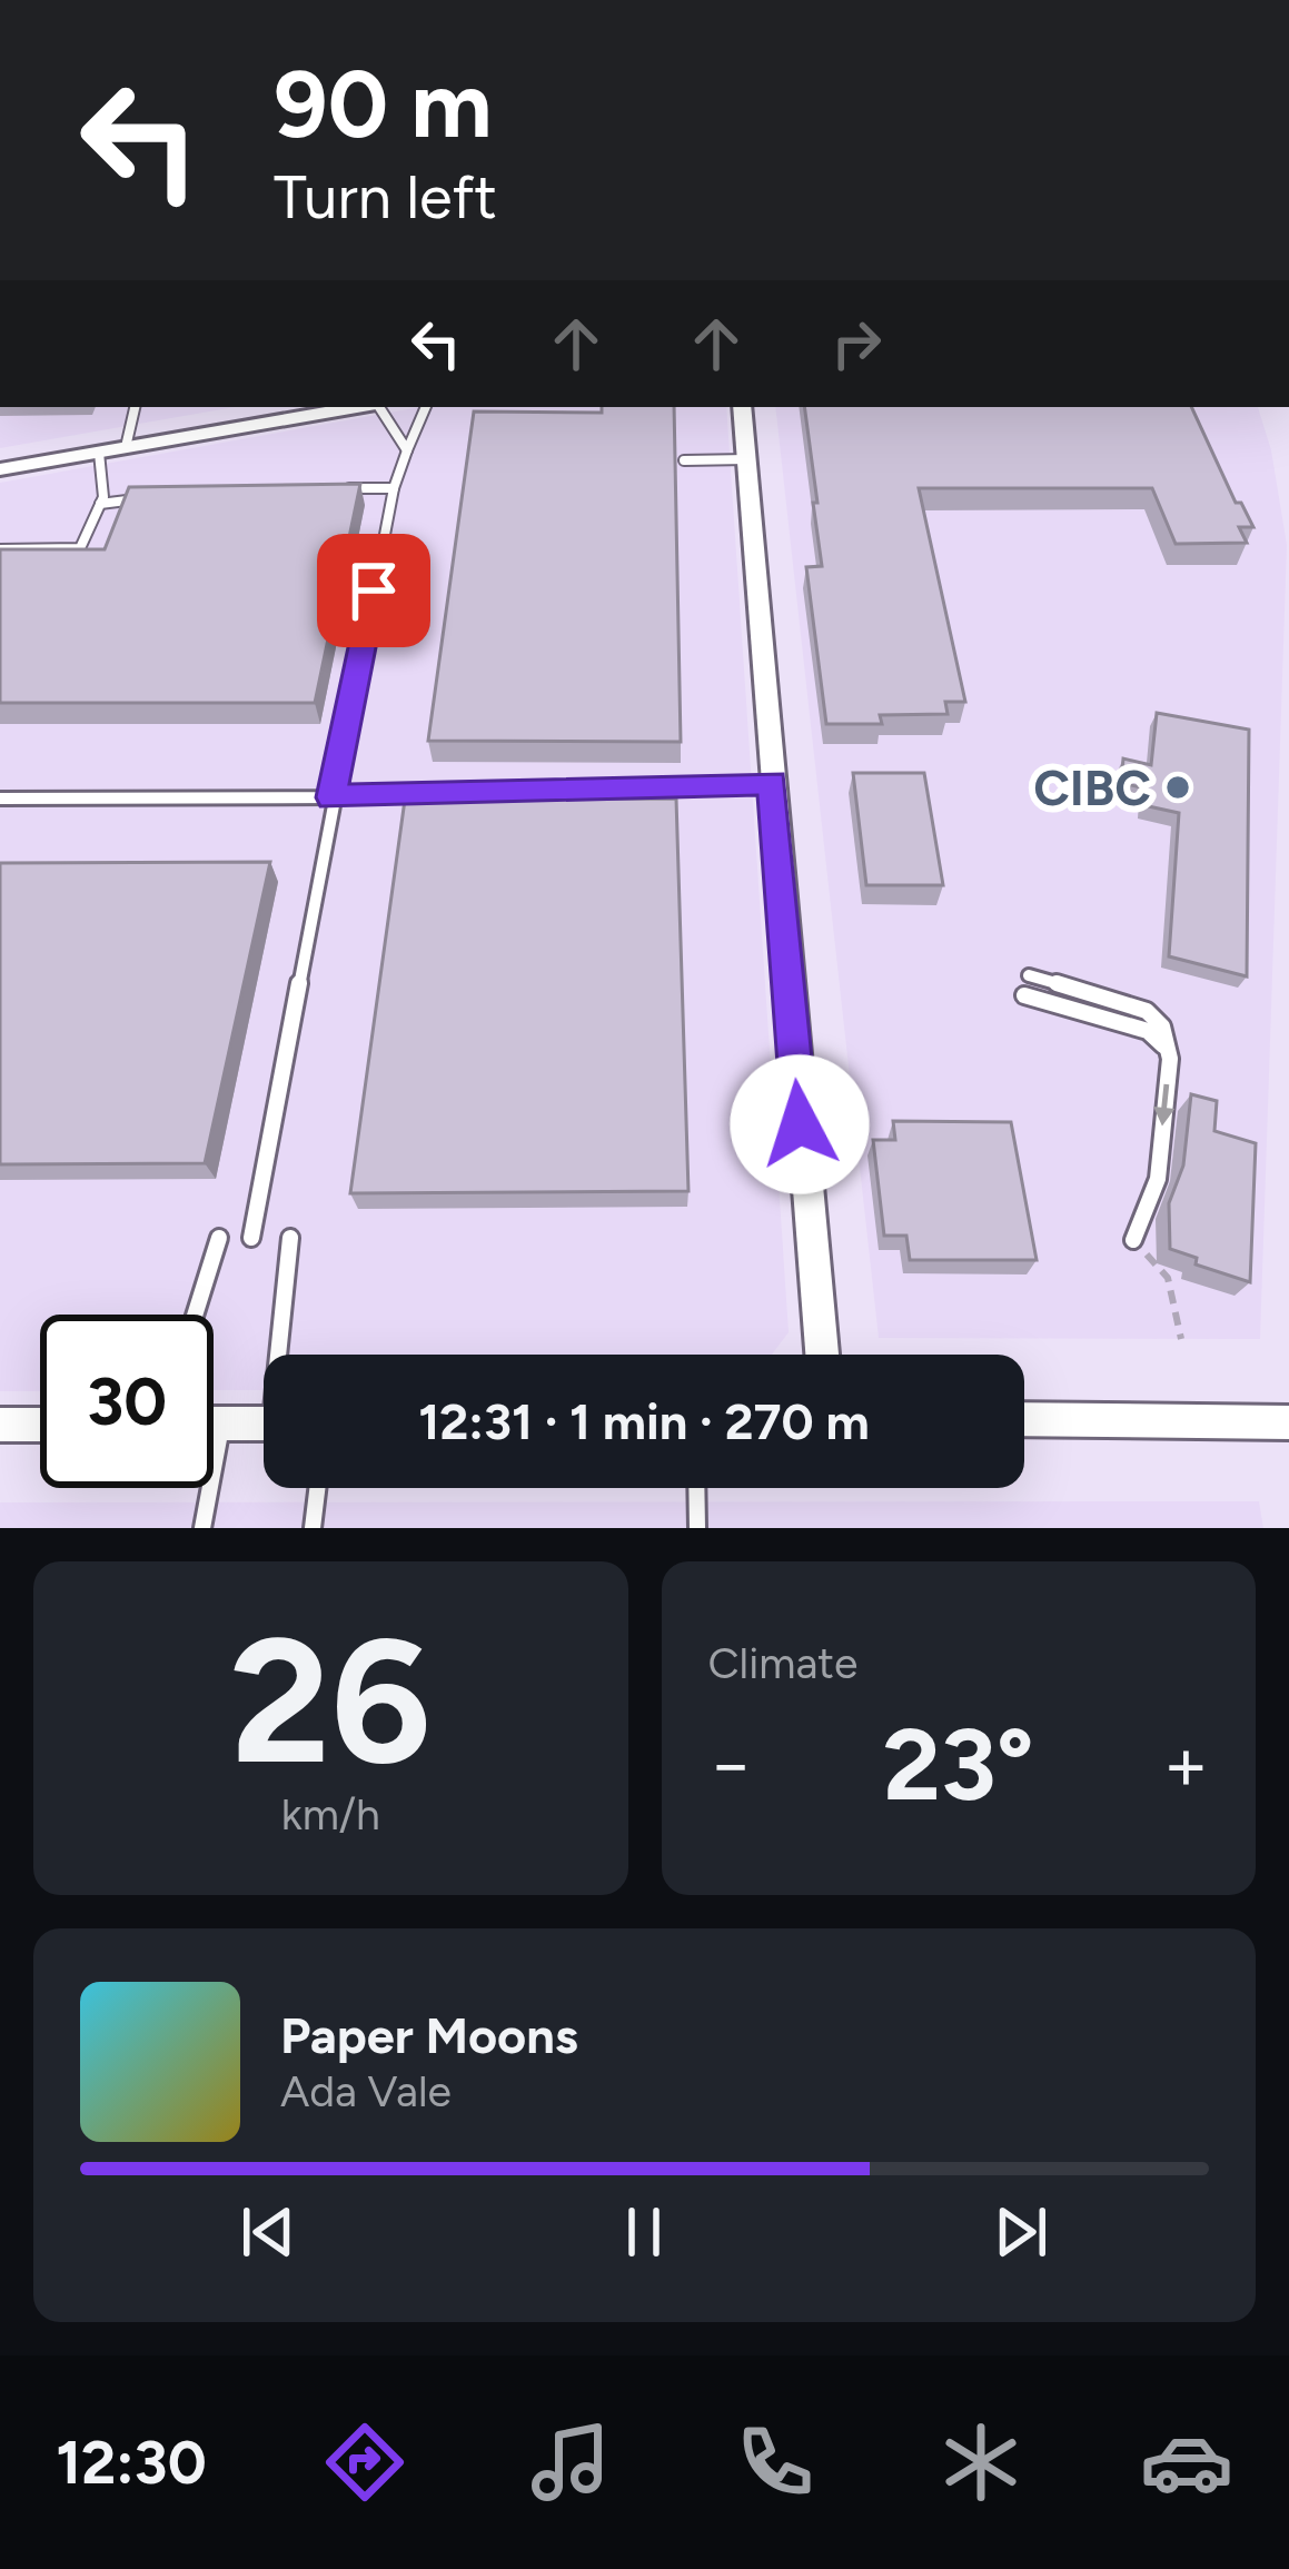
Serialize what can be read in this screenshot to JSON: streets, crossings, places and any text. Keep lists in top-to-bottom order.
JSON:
{
  "places": ["CIBC"],
  "page": {
    "turn": ["90 m", "Turn left"],
    "limit": "30",
    "trip": "12:31 · 1 min · 270 m",
    "tile": [
      ["26", "km/h"],
      "Climate"
    ],
    "heat": ["−", "23°", "+"],
    "song": ["Paper Moons", "Ada Vale"],
    "tabs": "12:30"
  }
}
